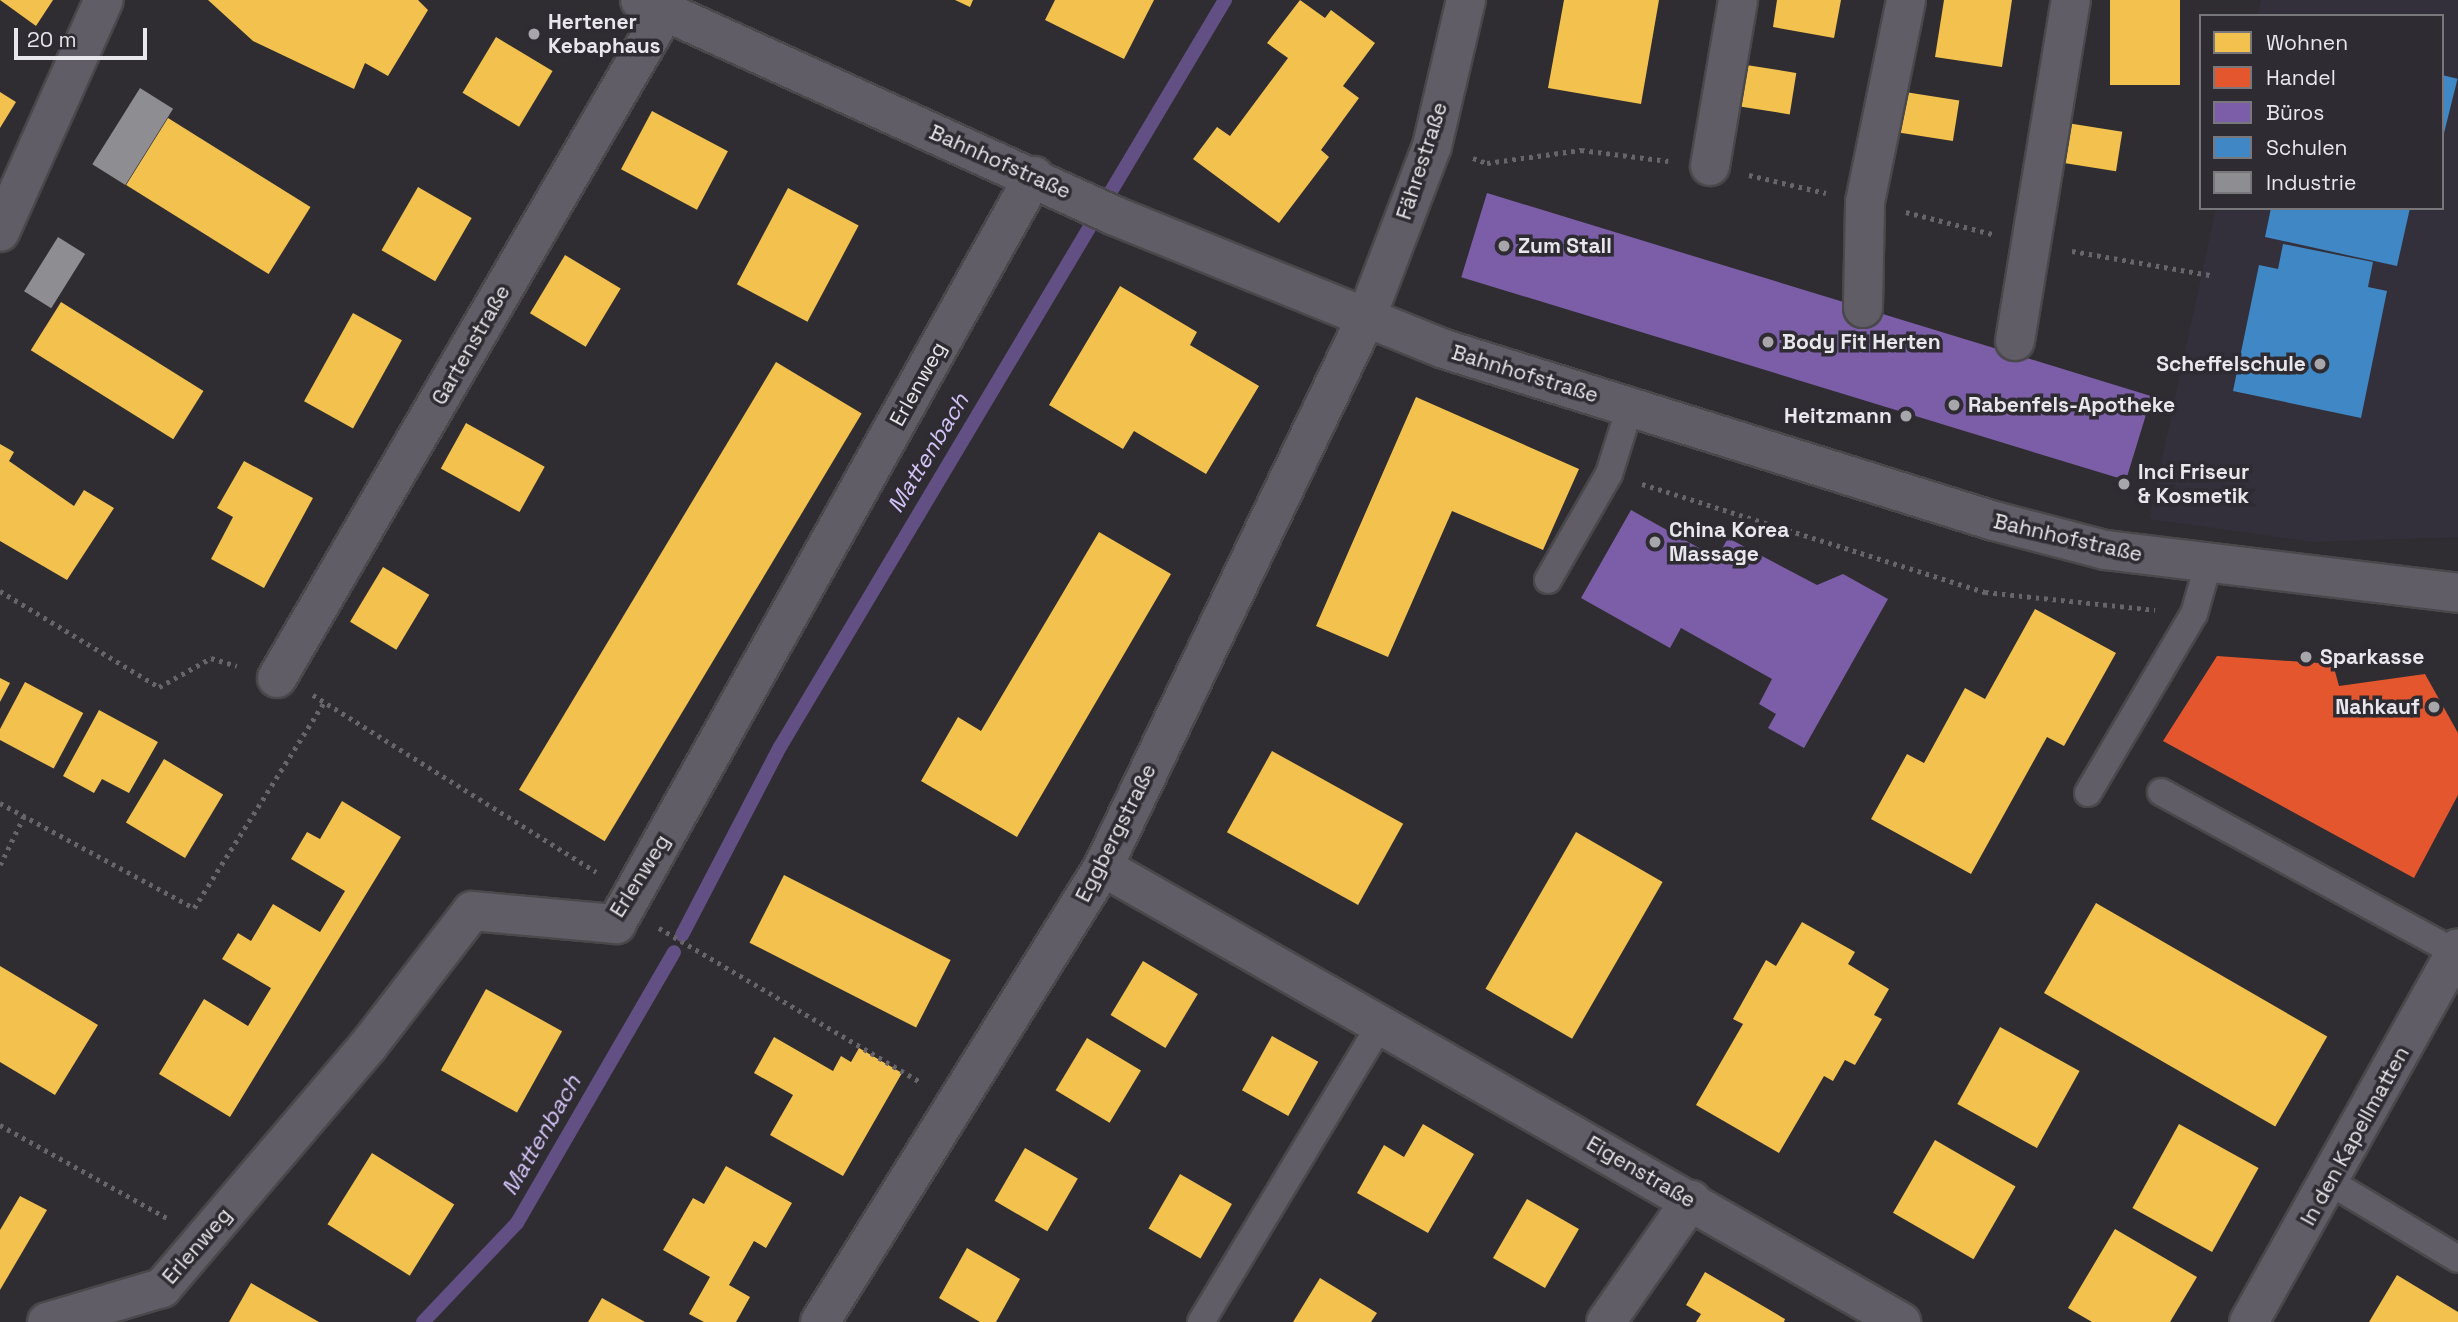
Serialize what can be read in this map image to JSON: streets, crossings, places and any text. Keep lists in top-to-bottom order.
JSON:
{
  "streets": {
    "street": [
      "Fährestraße",
      "Bahnhofstraße",
      "Gartenstraße",
      "Erlenweg",
      "Eggbergstraße",
      "In den Kapellmatten",
      "Eigenstraße"
    ]
  },
  "crossings": [
    ["Fährestraße", "Bahnhofstraße"],
    ["Fährestraße", "Eggbergstraße"],
    ["Bahnhofstraße", "Gartenstraße"],
    ["Bahnhofstraße", "Erlenweg"],
    ["Bahnhofstraße", "Eggbergstraße"],
    ["Eggbergstraße", "Eigenstraße"]
  ],
  "water": ["Mattenbach"],
  "places": [
    "Hertener Kebaphaus",
    "Zum Stall",
    "Body Fit Herten",
    "Scheffelschule",
    "Rabenfels-Apotheke",
    "Heitzmann",
    "Inci Friseur & Kosmetik",
    "China Korea Massage",
    "Sparkasse",
    "Nahkauf"
  ],
  "legend": [
    "Wohnen",
    "Handel",
    "Büros",
    "Schulen",
    "Industrie"
  ],
  "scale_bar": "20 m"
}
